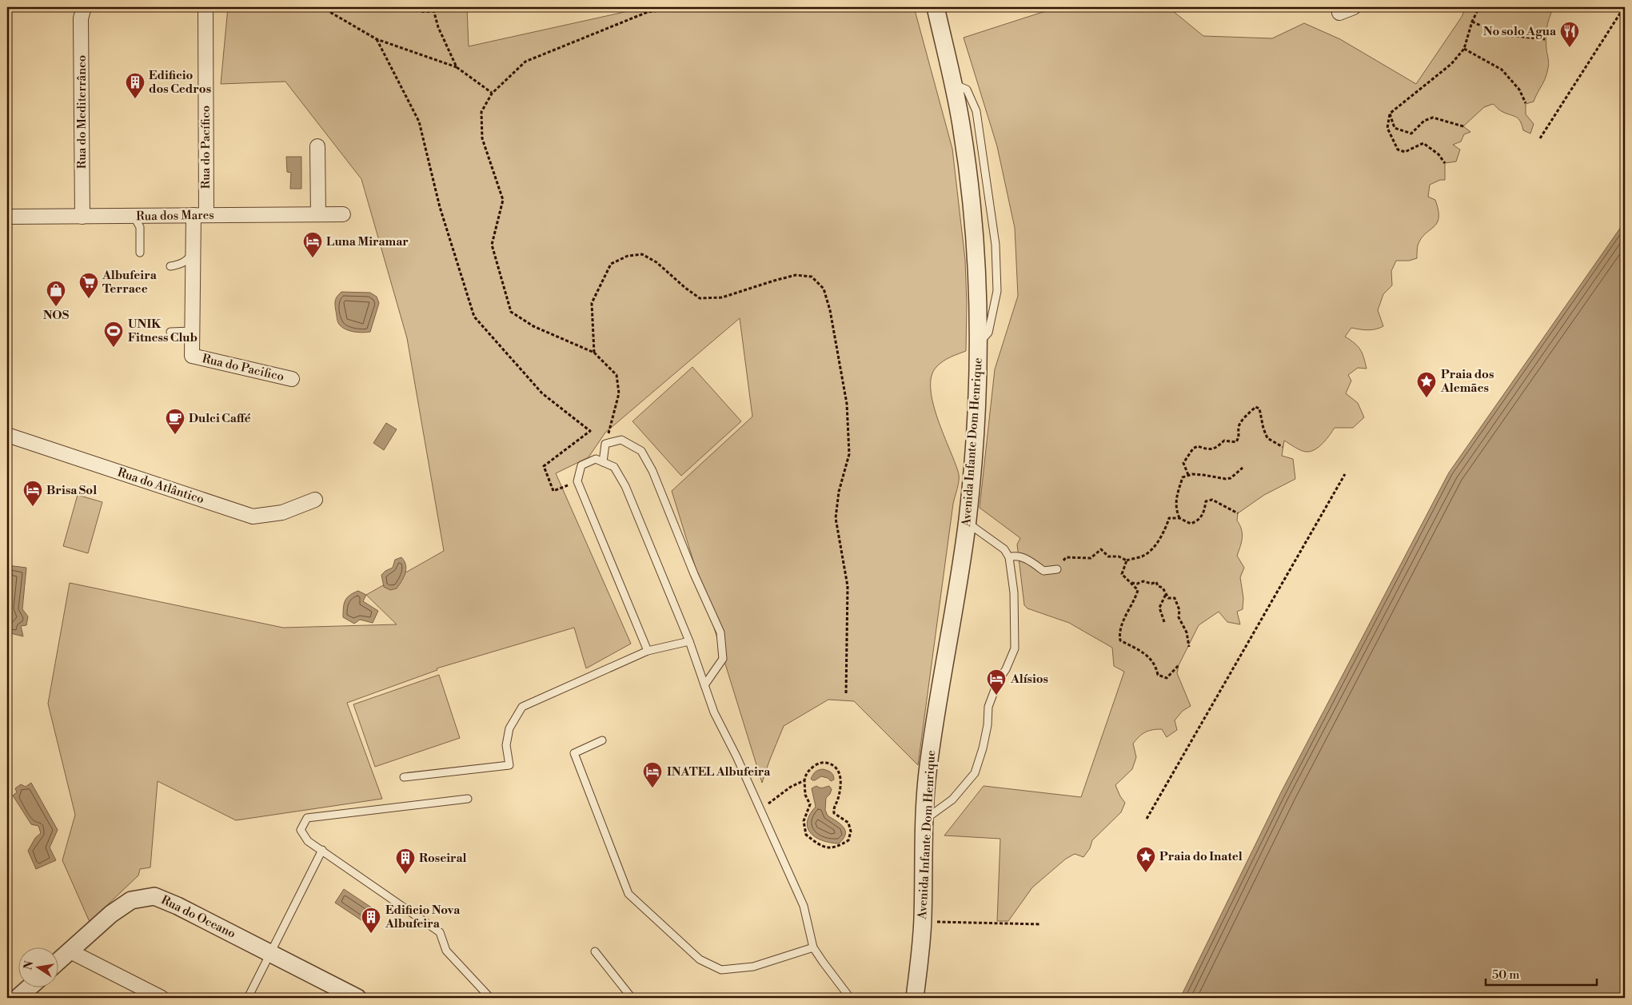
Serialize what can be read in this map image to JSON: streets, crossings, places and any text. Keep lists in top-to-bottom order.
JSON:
{
  "streets": {
    "street": [
      "Rua do Mediterrâneo",
      "Rua do Pacífico",
      "Rua dos Mares",
      "Rua do Pacifico",
      "Avenida Infante Dom Henrique",
      "Rua do Atlântico",
      "Rua do Oceano"
    ]
  },
  "crossings": [
    ["Rua do Mediterrâneo", "Rua dos Mares"],
    ["Rua do Pacífico", "Rua dos Mares"],
    ["Rua do Pacífico", "Rua do Pacifico"],
    ["Rua dos Mares", "Rua do Pacifico"]
  ],
  "places": {
    "restaurant": ["No solo Agua"],
    "building": ["Edificio dos Cedros", "Roseiral", "Edificio Nova Albufeira"],
    "hotel": [
      "Luna Miramar",
      "Brisa Sol",
      "Alísios",
      "INATEL Albufeira"
    ],
    "supermarket": ["Albufeira Terrace"],
    "shop": ["NOS"],
    "sports": ["UNIK Fitness Club"],
    "place": ["Praia dos Alemães", "Praia do Inatel"],
    "cafe": ["Dulci Caffé"]
  },
  "scale_bar": "50 m",
  "north": "left"
}
